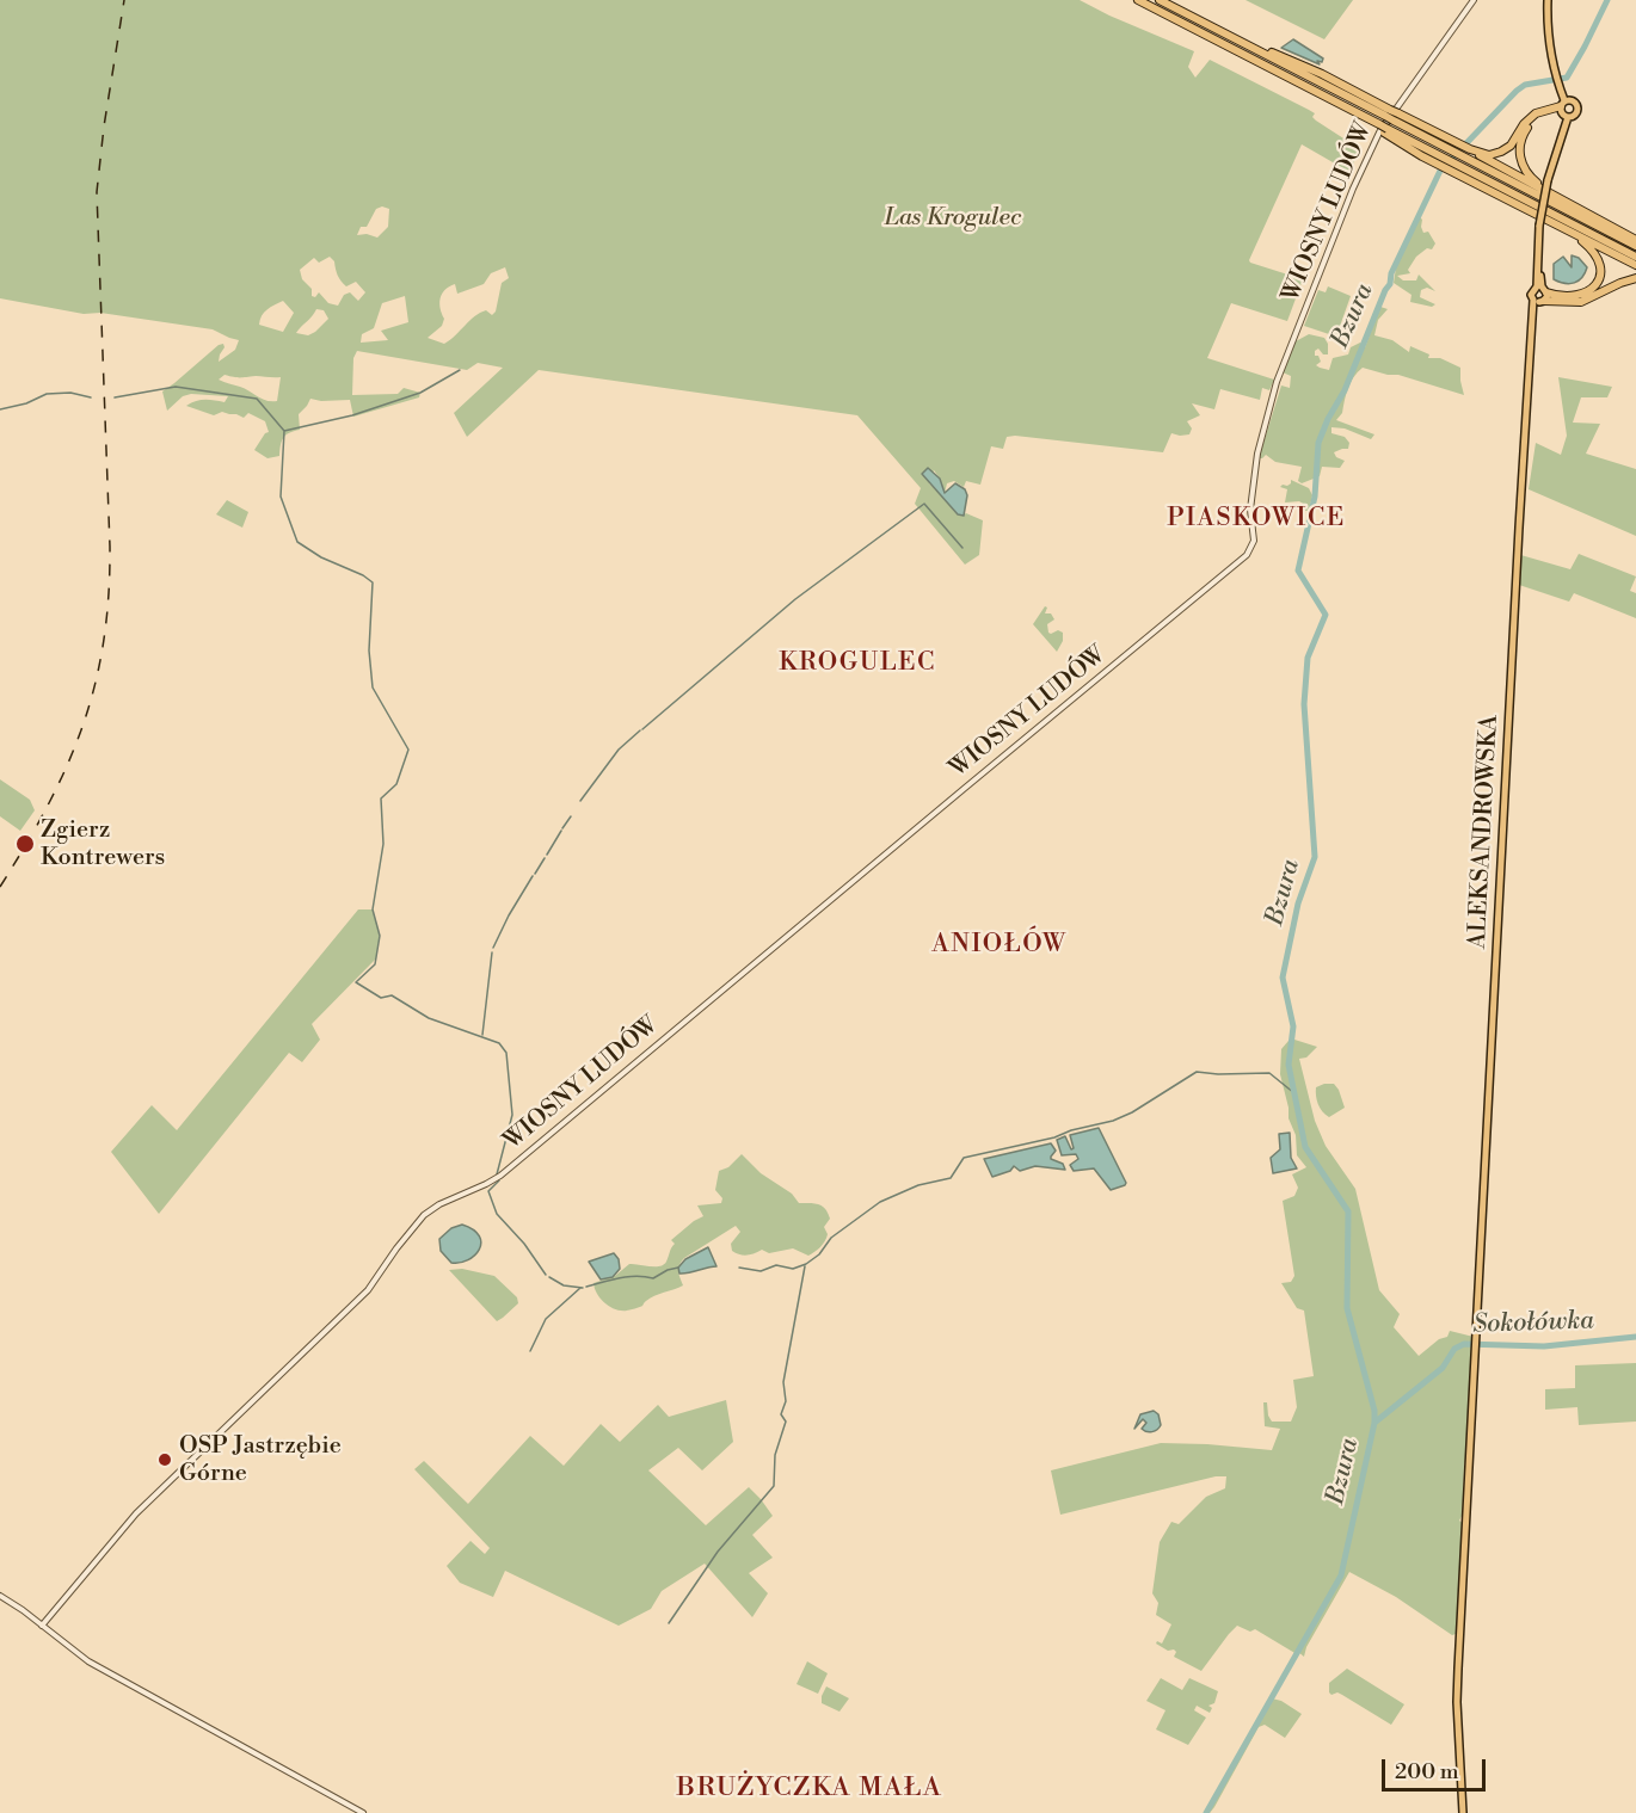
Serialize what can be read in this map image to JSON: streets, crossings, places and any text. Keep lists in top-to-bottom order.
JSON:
{
  "streets": {
    "main road": ["ALEKSANDROWSKA"],
    "street": ["WIOSNY LUDÓW"]
  },
  "districts": [
    "PIASKOWICE",
    "KROGULEC",
    "ANIOŁÓW",
    "BRUŻYCZKA MAŁA"
  ],
  "water": ["Bzura", "Sokołówka"],
  "parks": ["Las Krogulec"],
  "places": ["Zgierz Kontrewers", "OSP Jastrzębie Górne"],
  "scale_bar": "200 m"
}
